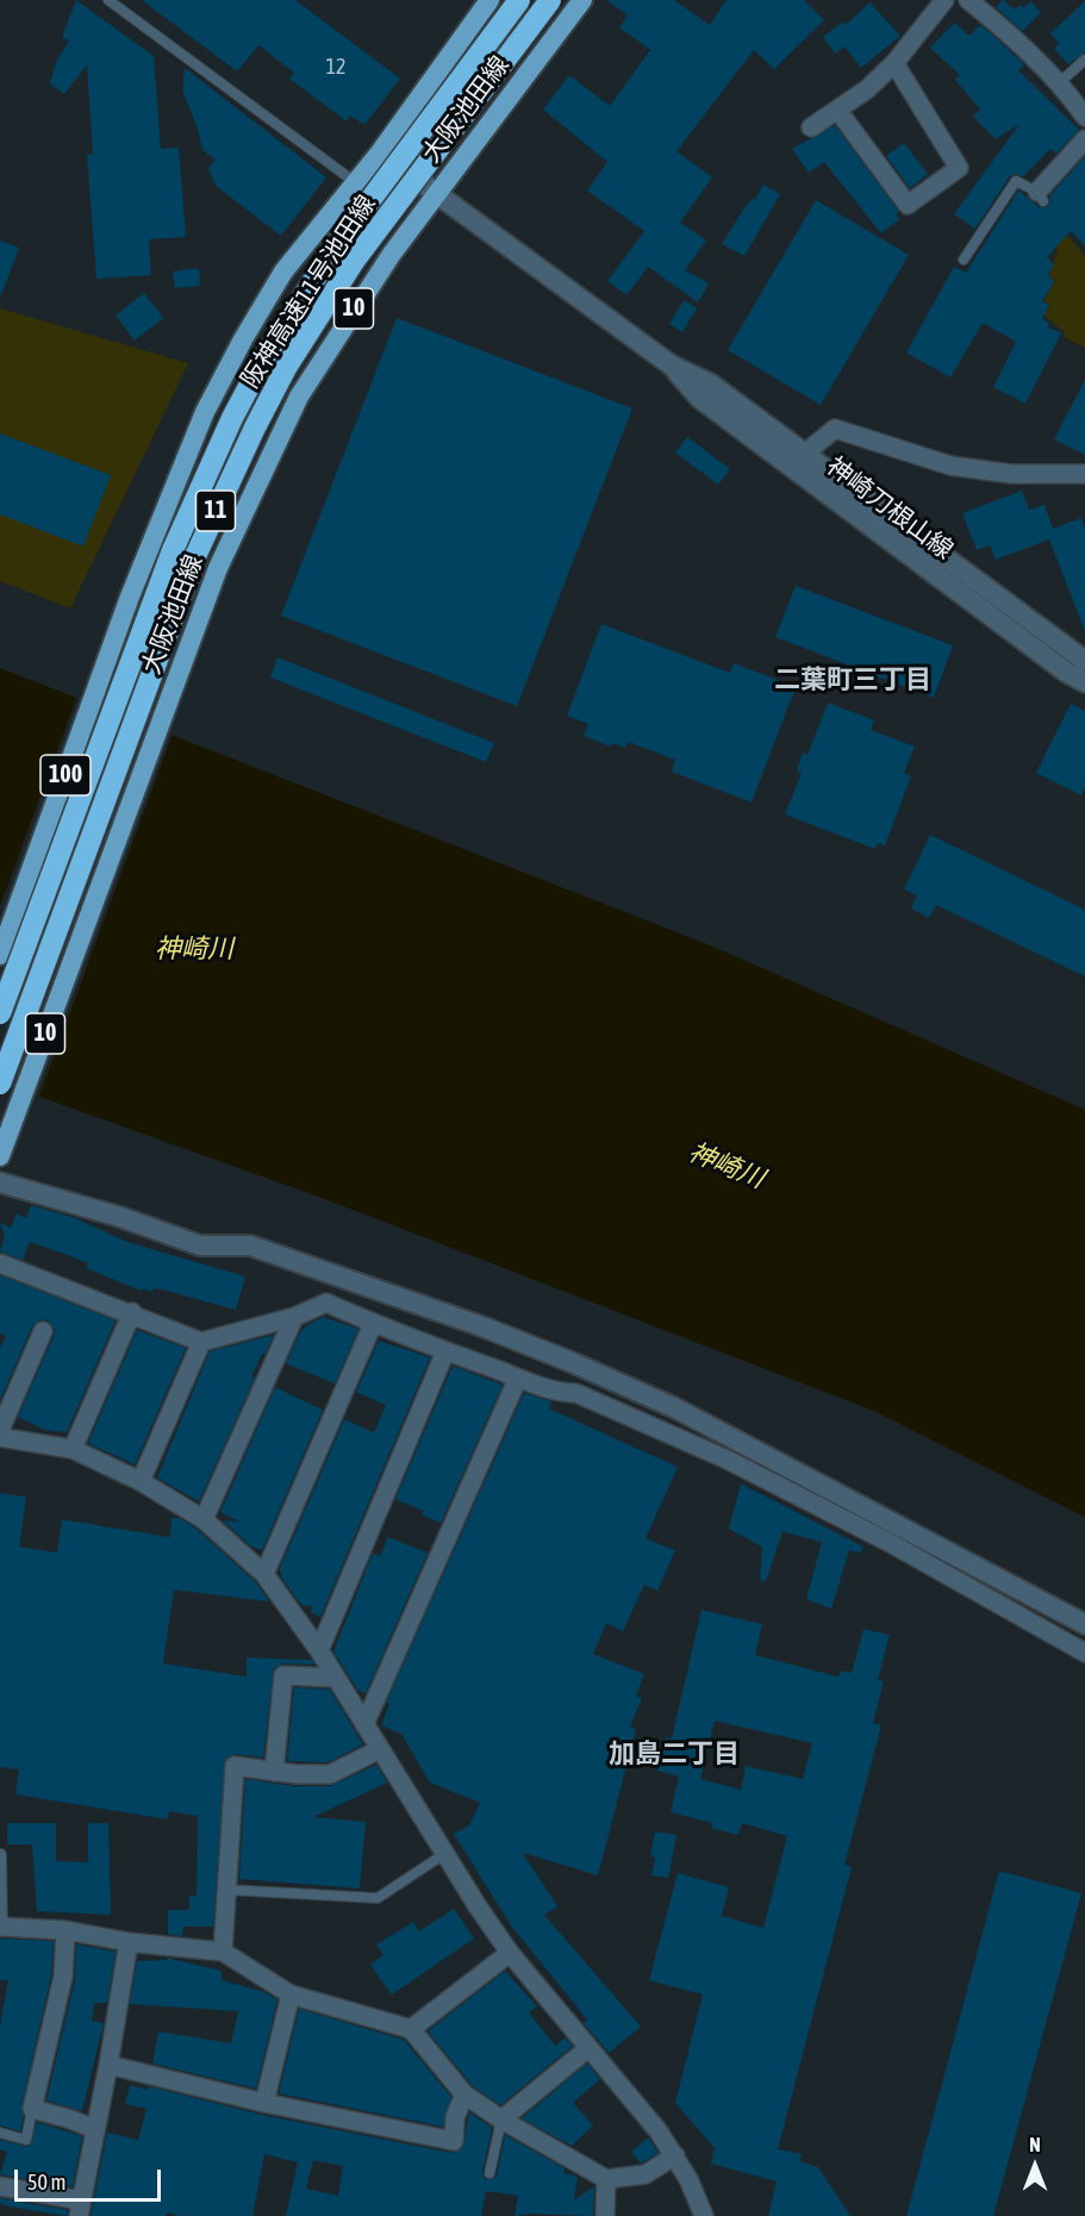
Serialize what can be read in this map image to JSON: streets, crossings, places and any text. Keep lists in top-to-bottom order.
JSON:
{
  "streets": {
    "highway": ["阪神高速11号池田線", "11"],
    "main road": ["大阪池田線", "10", "100"],
    "street": ["神崎刀根山線"]
  },
  "crossings": [
    ["大阪池田線", "神崎刀根山線"]
  ],
  "districts": ["二葉町三丁目", "加島二丁目"],
  "water": ["神崎川"],
  "house_numbers": ["12"],
  "scale_bar": "50 m",
  "north": "top"
}
